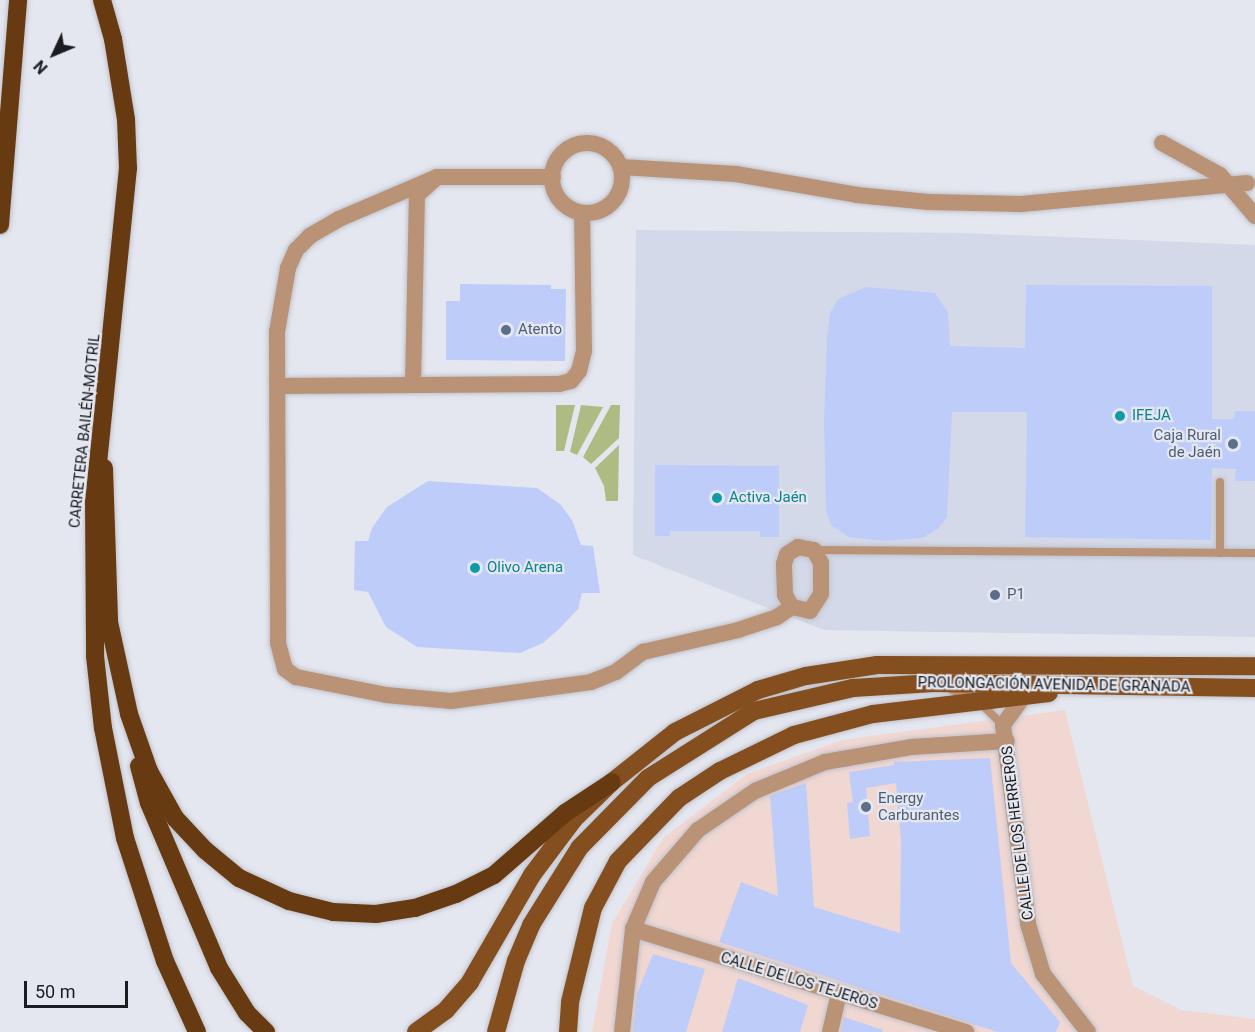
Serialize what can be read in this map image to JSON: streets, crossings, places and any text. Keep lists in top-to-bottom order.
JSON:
{
  "streets": {
    "highway": ["CARRETERA BAILÉN-MOTRIL"],
    "main road": ["PROLONGACIÓN AVENIDA DE GRANADA"],
    "street": ["CALLE DE LOS HERREROS", "CALLE DE LOS TEJEROS"]
  },
  "places": [
    "Atento",
    "IFEJA",
    "Caja Rural de Jaén",
    "Activa Jaén",
    "Olivo Arena",
    "P1",
    "Energy Carburantes"
  ],
  "scale_bar": "50 m",
  "north": "bottom left"
}
